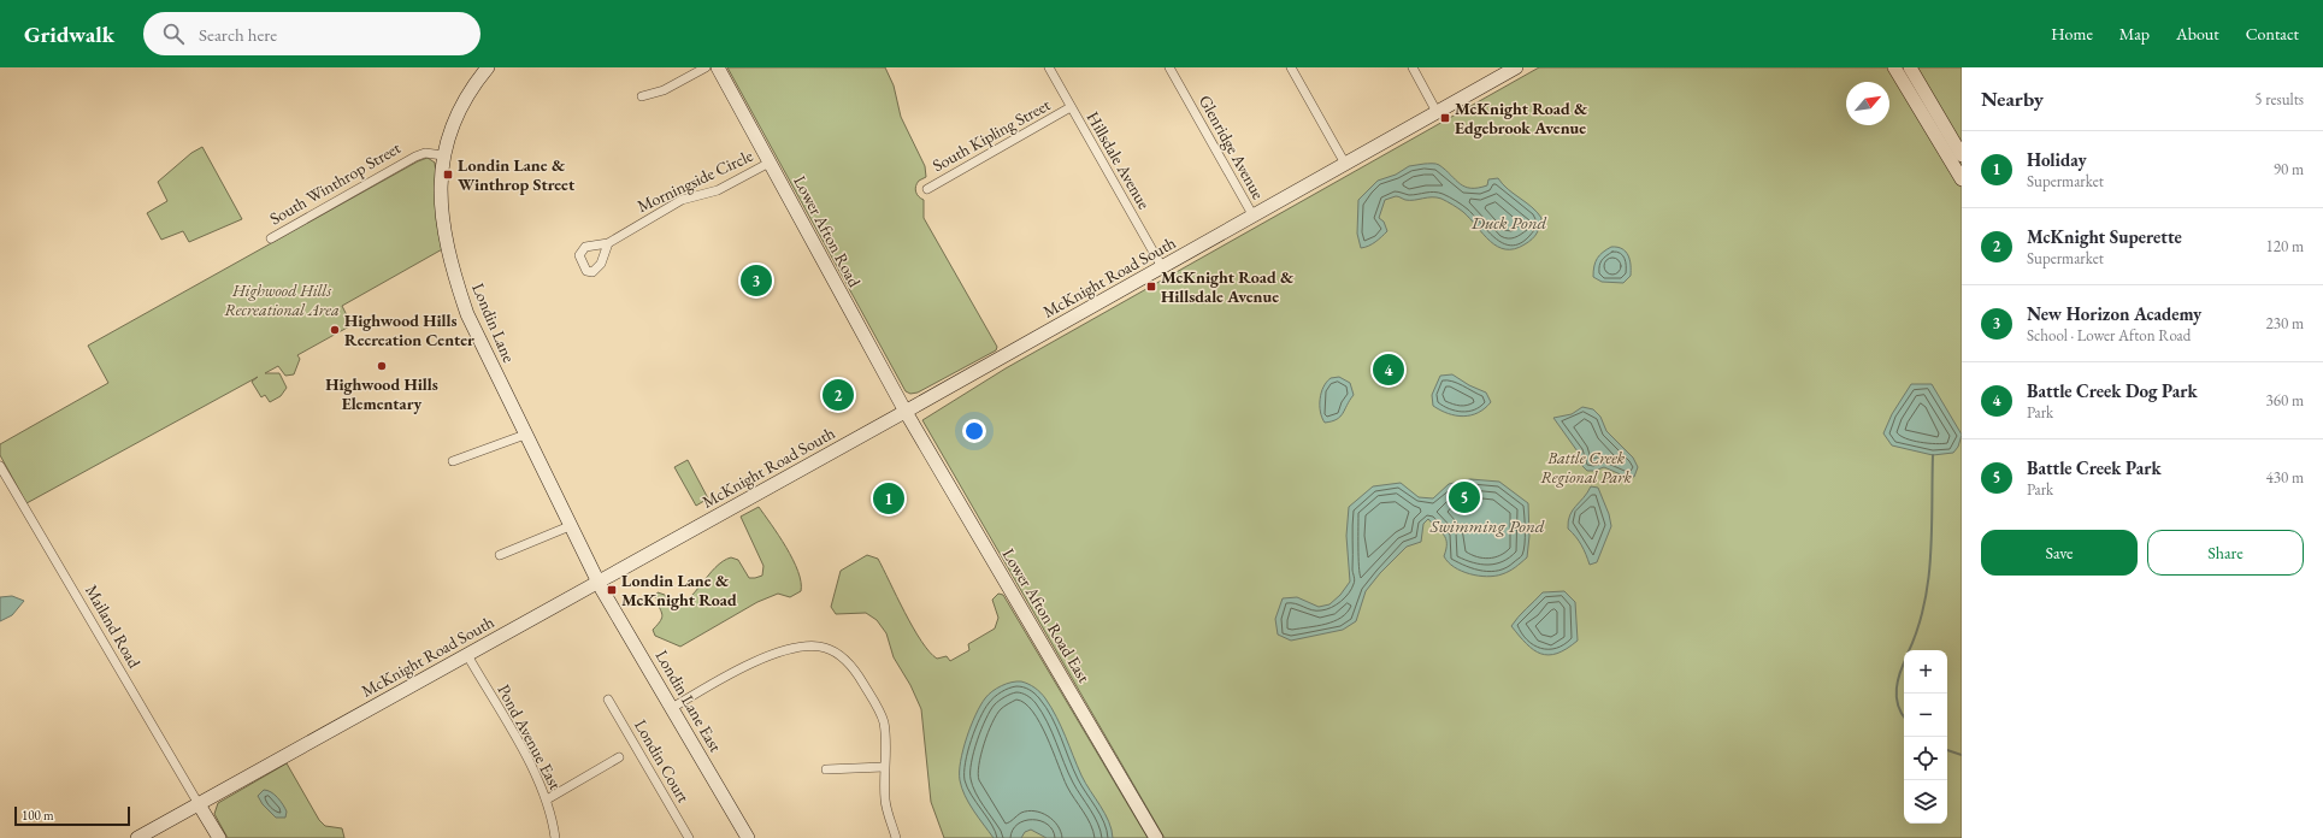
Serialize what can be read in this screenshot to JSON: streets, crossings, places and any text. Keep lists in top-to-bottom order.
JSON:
{
  "streets": {
    "street": [
      "South Kipling Street",
      "Glenridge Avenue",
      "Hillsdale Avenue",
      "Morningside Circle",
      "South Winthrop Street",
      "Lower Afton Road",
      "McKnight Road South",
      "Londin Lane",
      "Lower Afton Road East",
      "Mailand Road",
      "Londin Lane East",
      "Pond Avenue East",
      "Londin Court"
    ]
  },
  "crossings": [
    ["South Kipling Street", "Hillsdale Avenue"],
    ["Glenridge Avenue", "McKnight Road South"],
    ["Hillsdale Avenue", "McKnight Road South"],
    ["Morningside Circle", "Lower Afton Road"],
    ["South Winthrop Street", "Londin Lane"],
    ["Lower Afton Road", "McKnight Road South"],
    ["Lower Afton Road", "Lower Afton Road East"],
    ["McKnight Road South", "Londin Lane"],
    ["McKnight Road South", "Lower Afton Road East"],
    ["McKnight Road South", "Mailand Road"],
    ["McKnight Road South", "Londin Lane East"],
    ["McKnight Road South", "Pond Avenue East"],
    ["Londin Lane", "Londin Lane East"]
  ],
  "water": ["Duck Pond", "Swimming Pond"],
  "parks": ["Highwood Hills Recreational Area", "Battle Creek Regional Park"],
  "places": {
    "transit": [
      "McKnight Road & Edgebrook Avenue",
      "Londin Lane & Winthrop Street",
      "McKnight Road & Hillsdale Avenue",
      "Londin Lane & McKnight Road"
    ],
    "other": ["Highwood Hills Recreation Center", "Highwood Hills Elementary"]
  },
  "scale_bar": "100 m",
  "north": "top right",
  "page": {
    "header": "Gridwalk",
    "search": "Search here",
    "nav": [
      "Home",
      "Map",
      "About",
      "Contact"
    ],
    "heading": ["Nearby", "5 results"],
    "list": [
      {
        "mark": "1",
        "name": "Holiday",
        "note": "Supermarket",
        "value": "90 m"
      },
      {
        "mark": "2",
        "name": "McKnight Superette",
        "note": "Supermarket",
        "value": "120 m"
      },
      {
        "mark": "3",
        "name": "New Horizon Academy",
        "note": "School · Lower Afton Road",
        "value": "230 m"
      },
      {
        "mark": "4",
        "name": "Battle Creek Dog Park",
        "note": "Park",
        "value": "360 m"
      },
      {
        "mark": "5",
        "name": "Battle Creek Park",
        "note": "Park",
        "value": "430 m"
      }
    ],
    "pins": [
      "3",
      "4",
      "2",
      "5",
      "1"
    ],
    "buttons": ["Save", "Share"],
    "map_buttons": ["+", "−"],
    "scale": "100 m"
  }
}
